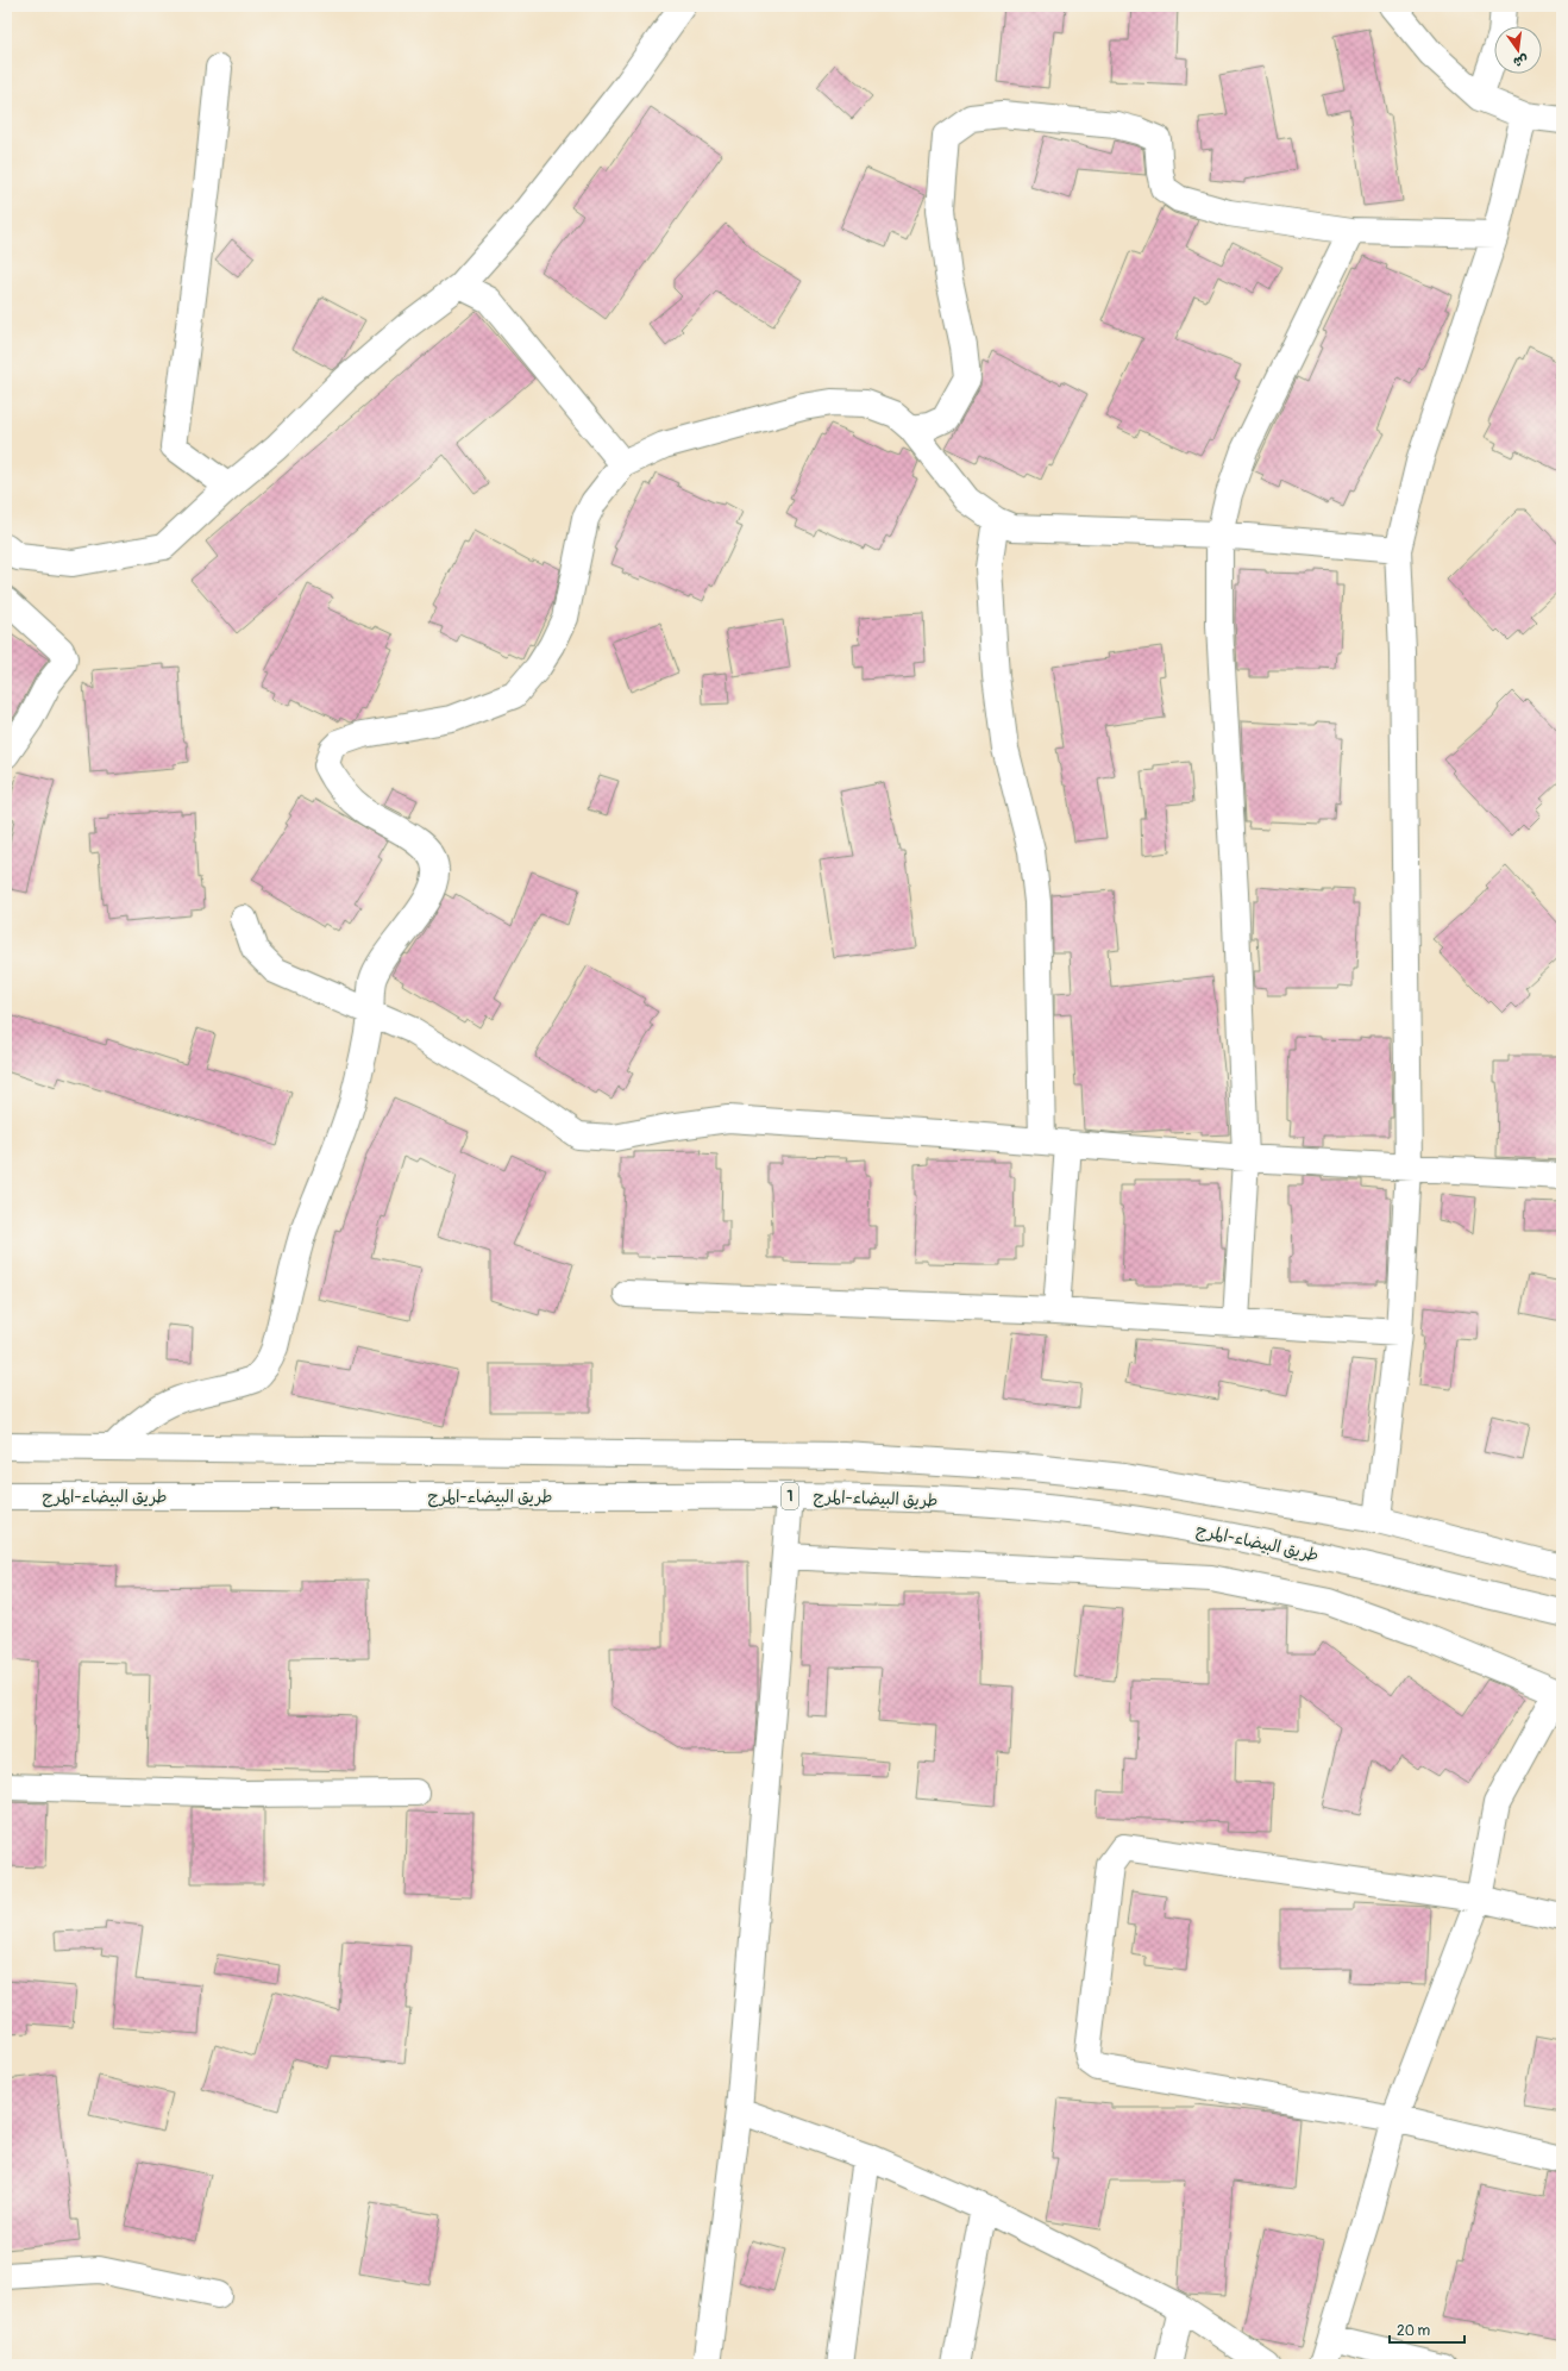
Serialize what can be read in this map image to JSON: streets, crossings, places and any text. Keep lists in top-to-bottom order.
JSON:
{
  "streets": {
    "main road": ["طريق البيضاء-المرج", "1"]
  },
  "scale_bar": "20 m",
  "north": "bottom"
}
